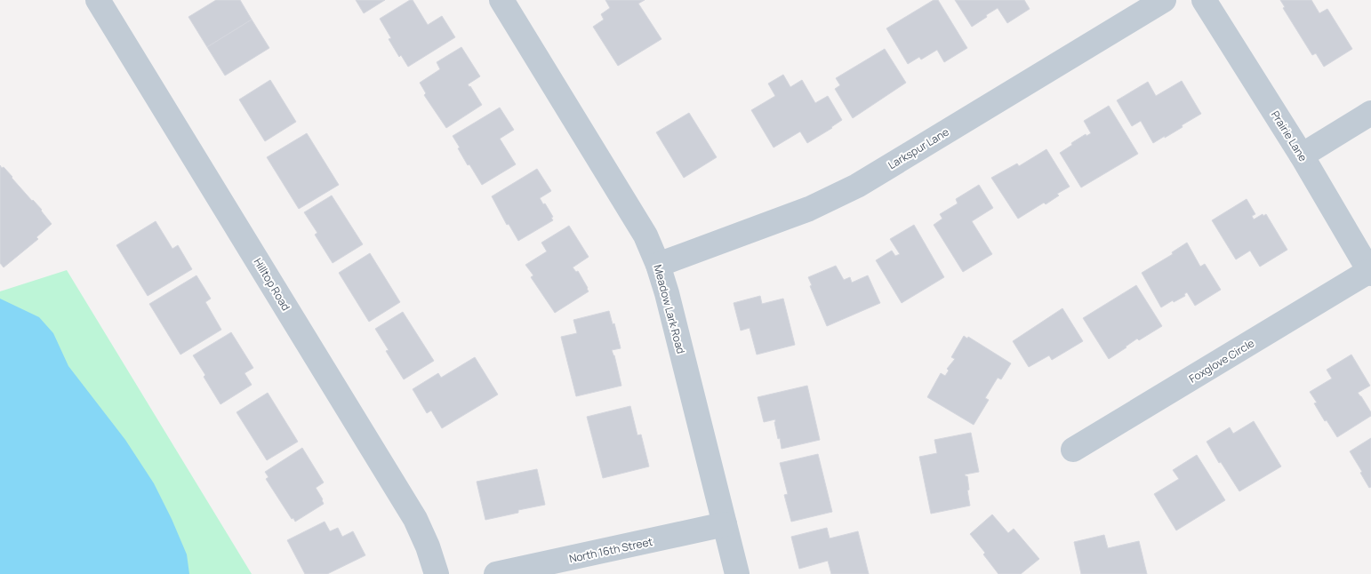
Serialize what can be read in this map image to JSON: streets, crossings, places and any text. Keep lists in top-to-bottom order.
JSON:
{
  "streets": {
    "street": [
      "Prairie Lane",
      "Larkspur Lane",
      "Hilltop Road",
      "Meadow Lark Road",
      "Foxglove Circle",
      "North 16th Street"
    ]
  },
  "crossings": [
    ["Prairie Lane", "Foxglove Circle"],
    ["Larkspur Lane", "Meadow Lark Road"],
    ["Meadow Lark Road", "North 16th Street"]
  ]
}
